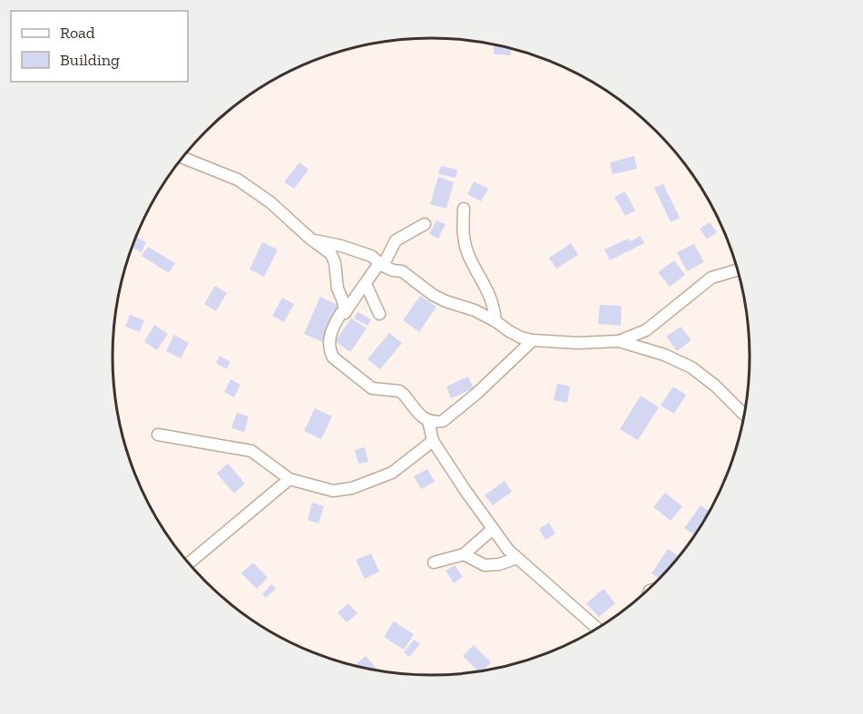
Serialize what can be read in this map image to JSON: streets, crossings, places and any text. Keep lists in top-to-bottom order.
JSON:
{
  "legend": ["Road", "Building"]
}
